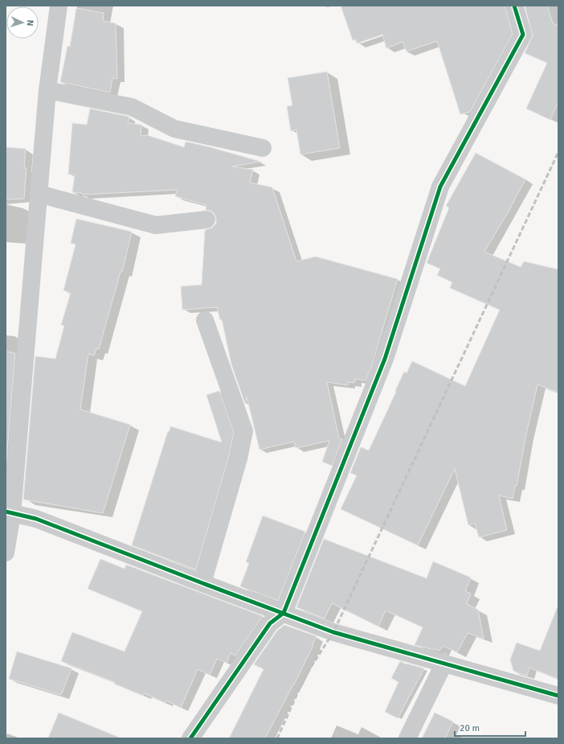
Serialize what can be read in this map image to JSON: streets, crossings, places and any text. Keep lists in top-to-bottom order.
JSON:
{
  "scale_bar": "20 m",
  "north": "right"
}
